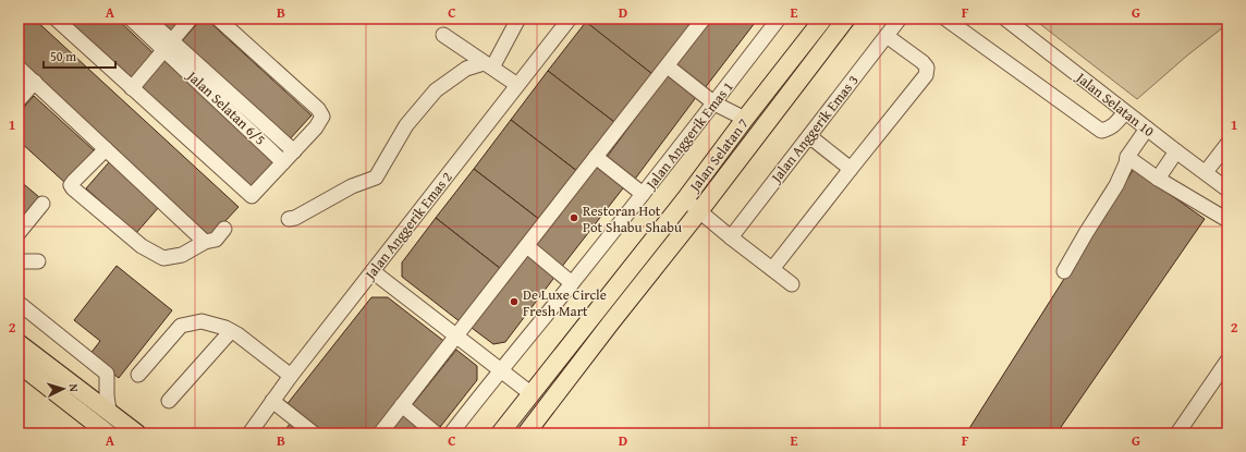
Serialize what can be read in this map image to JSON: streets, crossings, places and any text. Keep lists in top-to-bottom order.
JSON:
{
  "streets": {
    "main road": ["Jalan Selatan 7"],
    "street": [
      "Jalan Selatan 10",
      "Jalan Selatan 6/5",
      "Jalan Anggerik Emas 3",
      "Jalan Anggerik Emas 1",
      "Jalan Anggerik Emas 2"
    ]
  },
  "places": ["Restoran Hot Pot Shabu Shabu", "De Luxe Circle Fresh Mart"],
  "scale_bar": "50 m",
  "north": "right",
  "grid": {
    "columns": [
      "A",
      "B",
      "C",
      "D",
      "E",
      "F",
      "G"
    ],
    "rows": ["1", "2"]
  }
}
